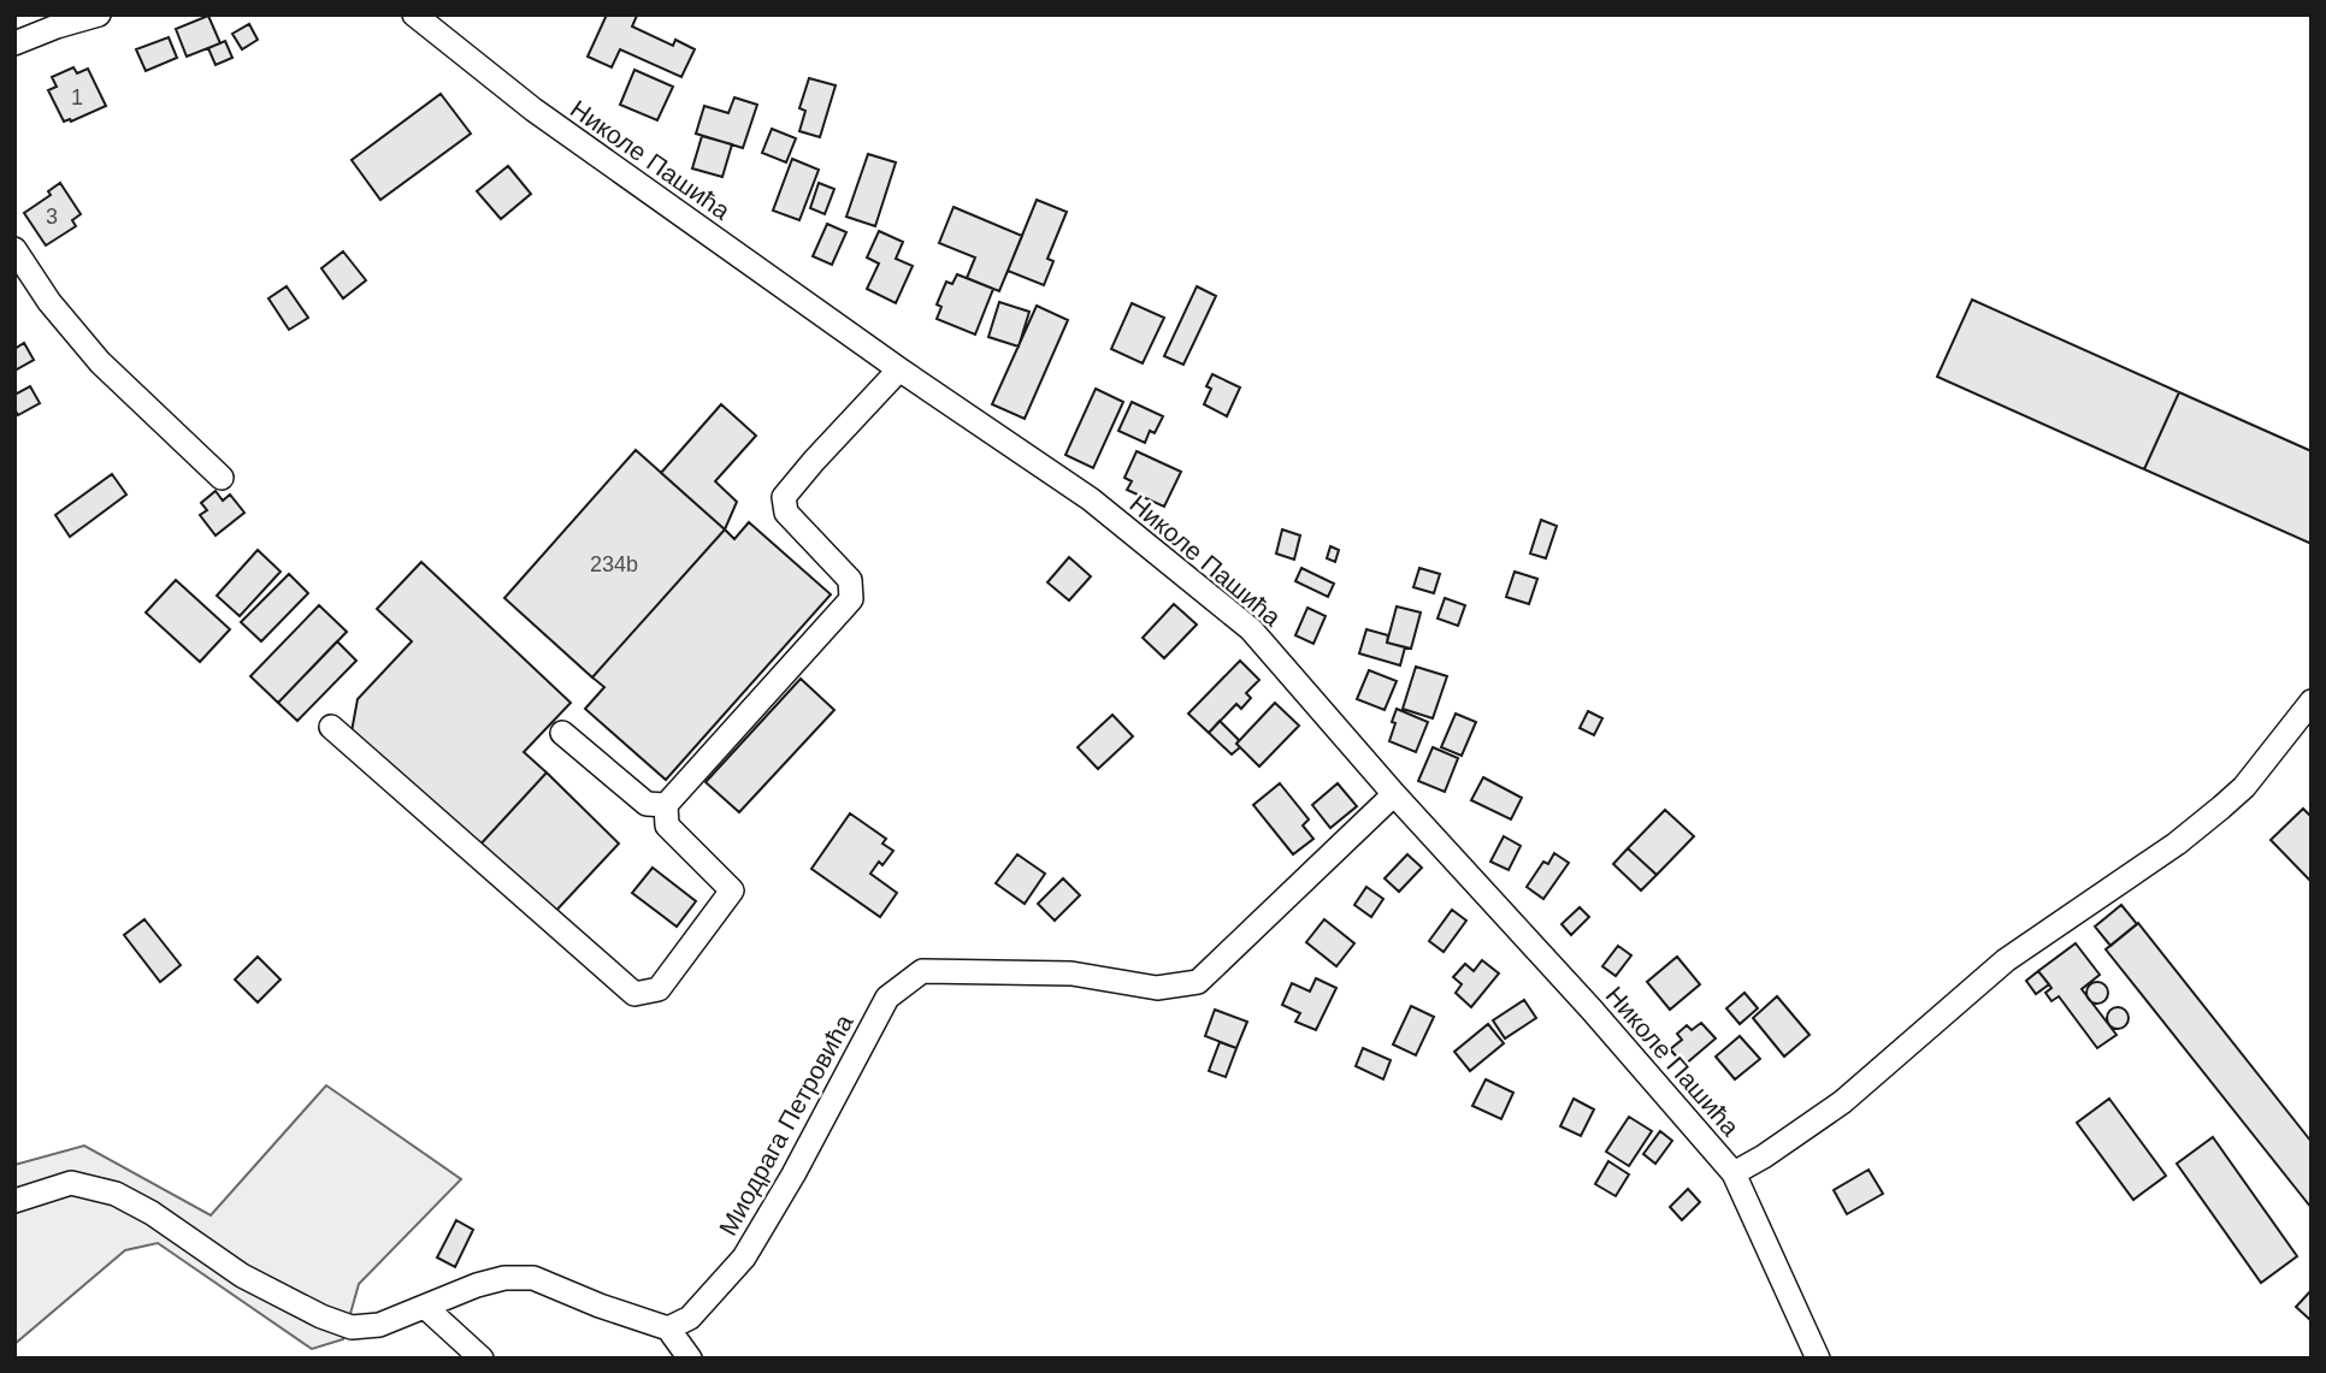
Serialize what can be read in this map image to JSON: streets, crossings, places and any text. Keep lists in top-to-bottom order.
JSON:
{
  "streets": {
    "street": ["Николе Пашића", "Миодрага Петровића"]
  },
  "crossings": [
    ["Николе Пашића", "Миодрага Петровића"]
  ],
  "house_numbers": ["1", "3", "234b"]
}
